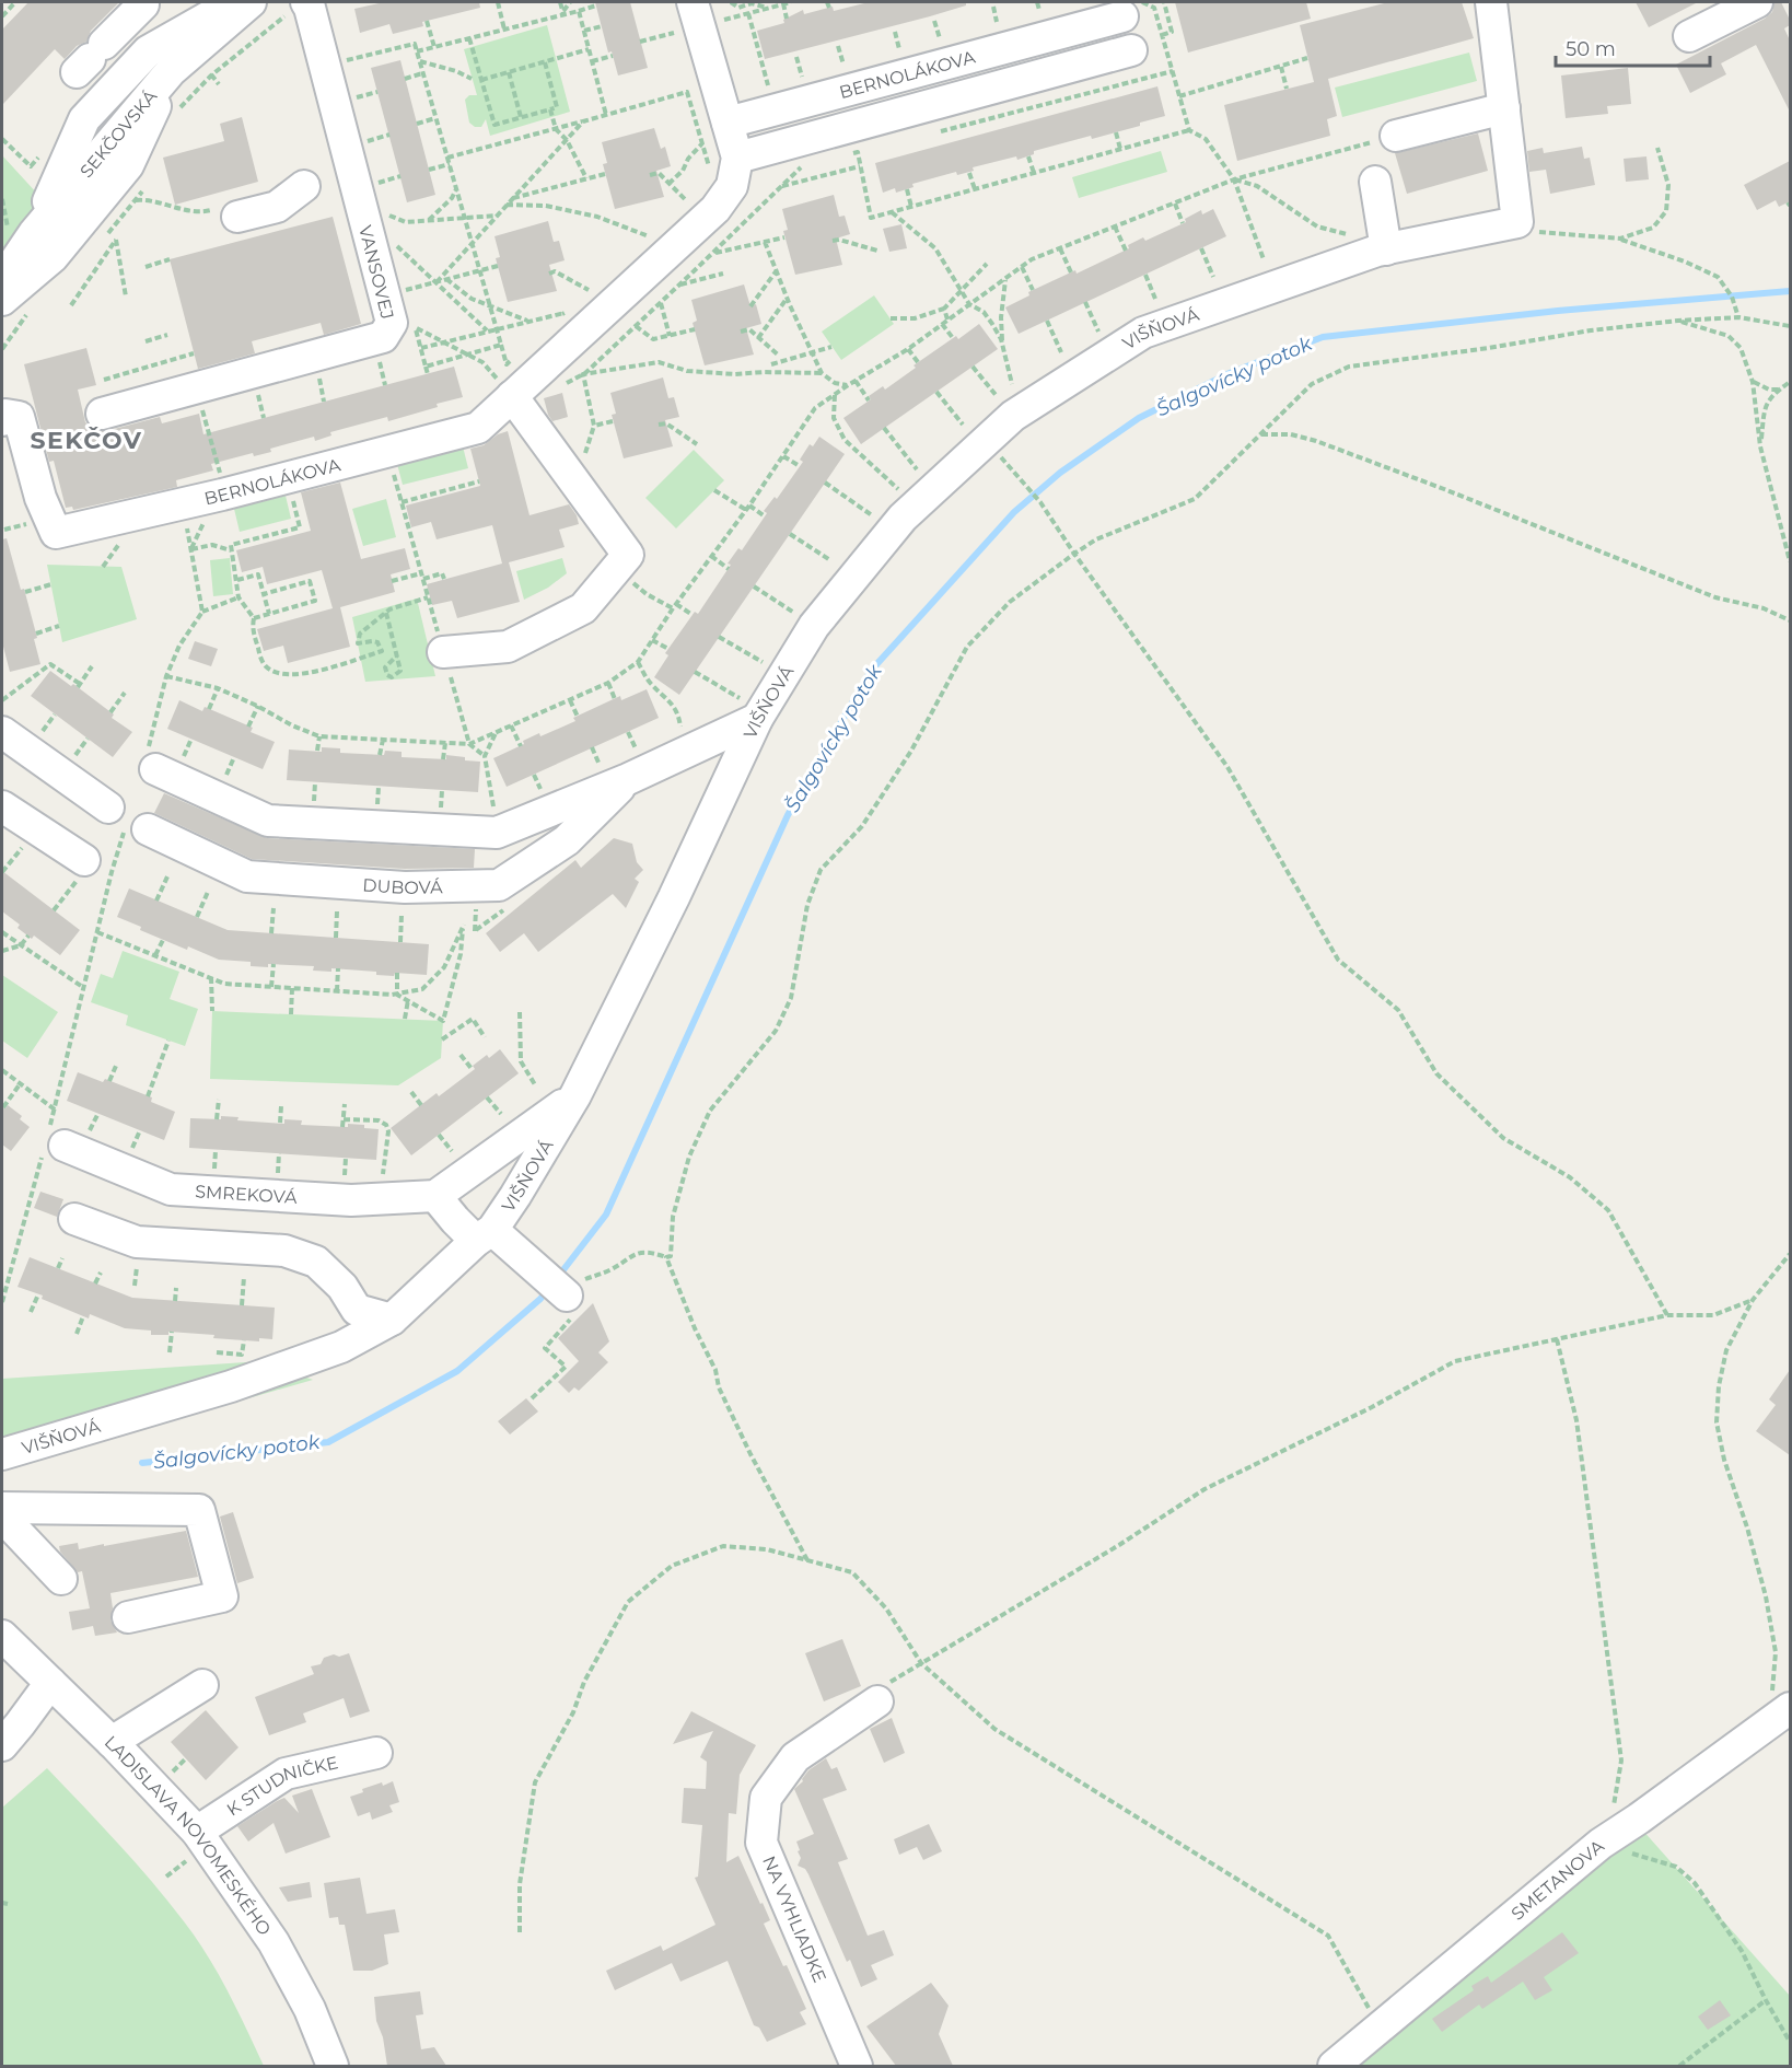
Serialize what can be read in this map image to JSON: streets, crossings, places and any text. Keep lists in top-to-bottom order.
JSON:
{
  "streets": {
    "street": [
      "BERNOLÁKOVA",
      "SEKČOVSKÁ",
      "VANSOVEJ",
      "VIŠŇOVÁ",
      "DUBOVÁ",
      "SMREKOVÁ",
      "K STUDNIČKE",
      "LADISLAVA NOVOMESKÉHO",
      "SMETANOVA",
      "NA VYHLIADKE"
    ]
  },
  "crossings": [
    ["VIŠŇOVÁ", "DUBOVÁ"],
    ["K STUDNIČKE", "LADISLAVA NOVOMESKÉHO"]
  ],
  "districts": ["SEKČOV"],
  "water": ["Šalgovícky potok"],
  "scale_bar": "50 m"
}
